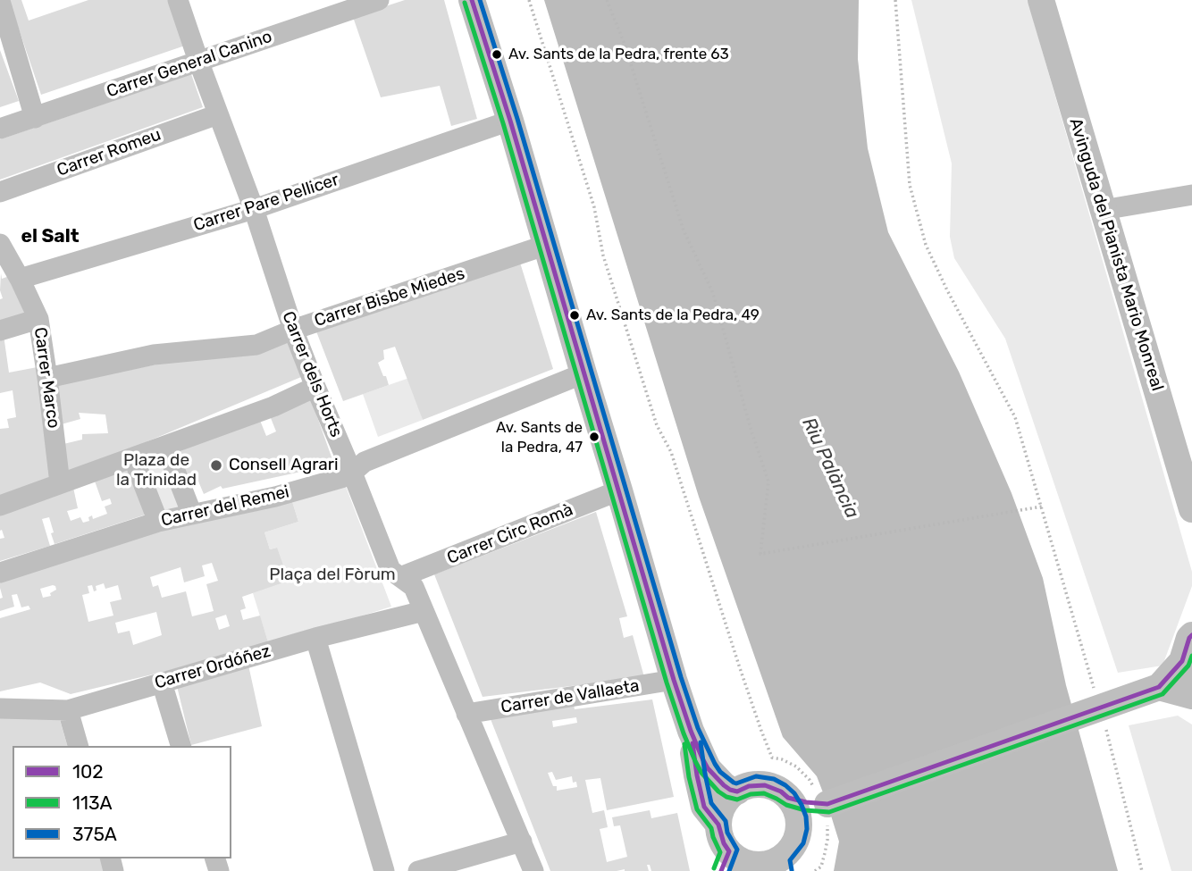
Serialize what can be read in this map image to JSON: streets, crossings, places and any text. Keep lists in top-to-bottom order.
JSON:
{
  "streets": {
    "street": [
      "Carrer General Canino",
      "Carrer Romeu",
      "Carrer Pare Pellicer",
      "Avinguda del Pianista Mario Monreal",
      "Carrer Bisbe Miedes",
      "Carrer dels Horts",
      "Carrer Marco",
      "Carrer del Remei",
      "Carrer Circ Romà",
      "Carrer Ordóñez",
      "Carrer de Vallaeta"
    ]
  },
  "crossings": [
    ["Carrer General Canino", "Carrer dels Horts"],
    ["Carrer Romeu", "Carrer dels Horts"],
    ["Carrer Pare Pellicer", "Carrer dels Horts"],
    ["Carrer Pare Pellicer", "Carrer Marco"],
    ["Carrer Bisbe Miedes", "Carrer dels Horts"],
    ["Carrer Bisbe Miedes", "Carrer Marco"],
    ["Carrer dels Horts", "Carrer del Remei"],
    ["Carrer dels Horts", "Carrer Circ Romà"],
    ["Carrer dels Horts", "Carrer Ordóñez"],
    ["Carrer dels Horts", "Carrer de Vallaeta"]
  ],
  "districts": ["el Salt"],
  "water": ["Riu Palància"],
  "parks": ["Plaza de la Trinidad", "Plaça del Fòrum"],
  "places": [
    "Av. Sants de la Pedra, frente 63",
    "Av. Sants de la Pedra, 49",
    "Av. Sants de la Pedra, 47",
    "Consell Agrari"
  ],
  "lines": ["transit line 102", "transit line 375A", "transit line 113A"],
  "legend": ["102", "113A", "375A"]
}
